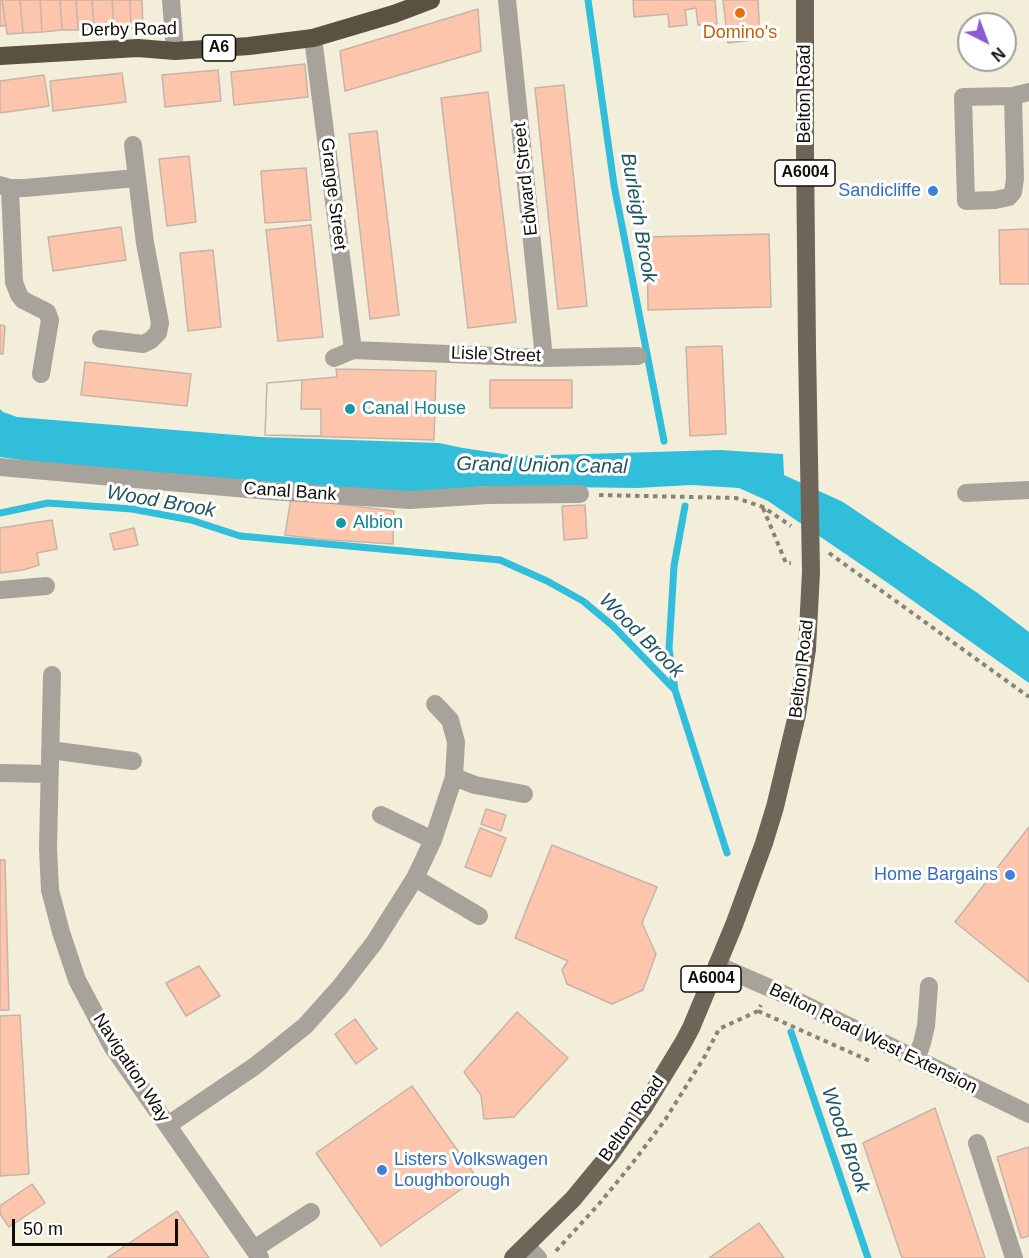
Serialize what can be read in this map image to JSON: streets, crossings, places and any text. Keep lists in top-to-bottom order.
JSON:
{
  "streets": {
    "highway": ["Derby Road", "A6"],
    "main road": ["Belton Road", "A6004"],
    "street": [
      "Edward Street",
      "Grange Street",
      "Lisle Street",
      "Canal Bank",
      "Belton Road West Extension",
      "Navigation Way"
    ]
  },
  "crossings": [
    ["Derby Road", "Grange Street"],
    ["Belton Road", "Belton Road West Extension"],
    ["Edward Street", "Lisle Street"],
    ["Grange Street", "Lisle Street"]
  ],
  "water": ["Burleigh Brook", "Grand Union Canal", "Wood Brook"],
  "places": [
    "Domino's",
    "Sandicliffe",
    "Canal House",
    "Albion",
    "Home Bargains",
    "Listers Volkswagen Loughborough"
  ],
  "scale_bar": "50 m",
  "north": "bottom right"
}
